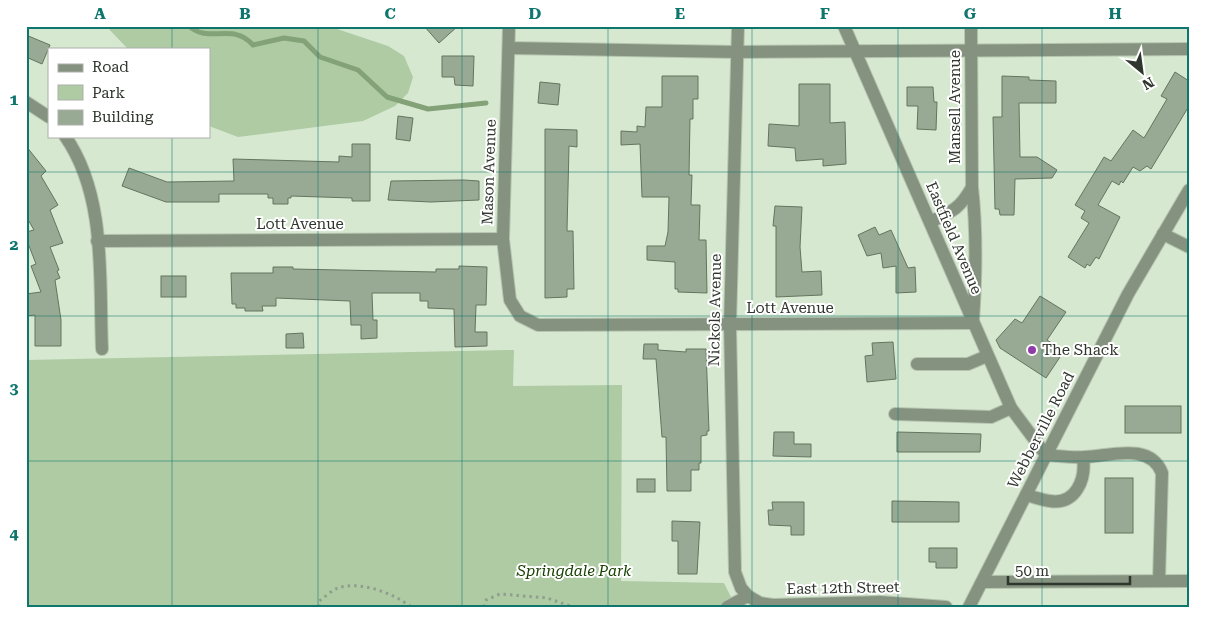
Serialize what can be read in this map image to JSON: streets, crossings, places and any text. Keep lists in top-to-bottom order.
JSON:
{
  "streets": {
    "street": [
      "Mansell Avenue",
      "Mason Avenue",
      "Lott Avenue",
      "Eastfield Avenue",
      "Nickols Avenue",
      "Webberville Road",
      "East 12th Street"
    ]
  },
  "crossings": [
    ["Mansell Avenue", "Lott Avenue"],
    ["Mansell Avenue", "Eastfield Avenue"],
    ["Mason Avenue", "Lott Avenue"],
    ["Lott Avenue", "Eastfield Avenue"],
    ["Lott Avenue", "Nickols Avenue"],
    ["Eastfield Avenue", "Webberville Road"],
    ["Nickols Avenue", "East 12th Street"]
  ],
  "parks": ["Springdale Park"],
  "places": ["The Shack"],
  "legend": ["Road", "Park", "Building"],
  "scale_bar": "50 m",
  "north": "bottom right",
  "grid": {
    "columns": [
      "A",
      "B",
      "C",
      "D",
      "E",
      "F",
      "G",
      "H"
    ],
    "rows": [
      "1",
      "2",
      "3",
      "4"
    ]
  }
}
